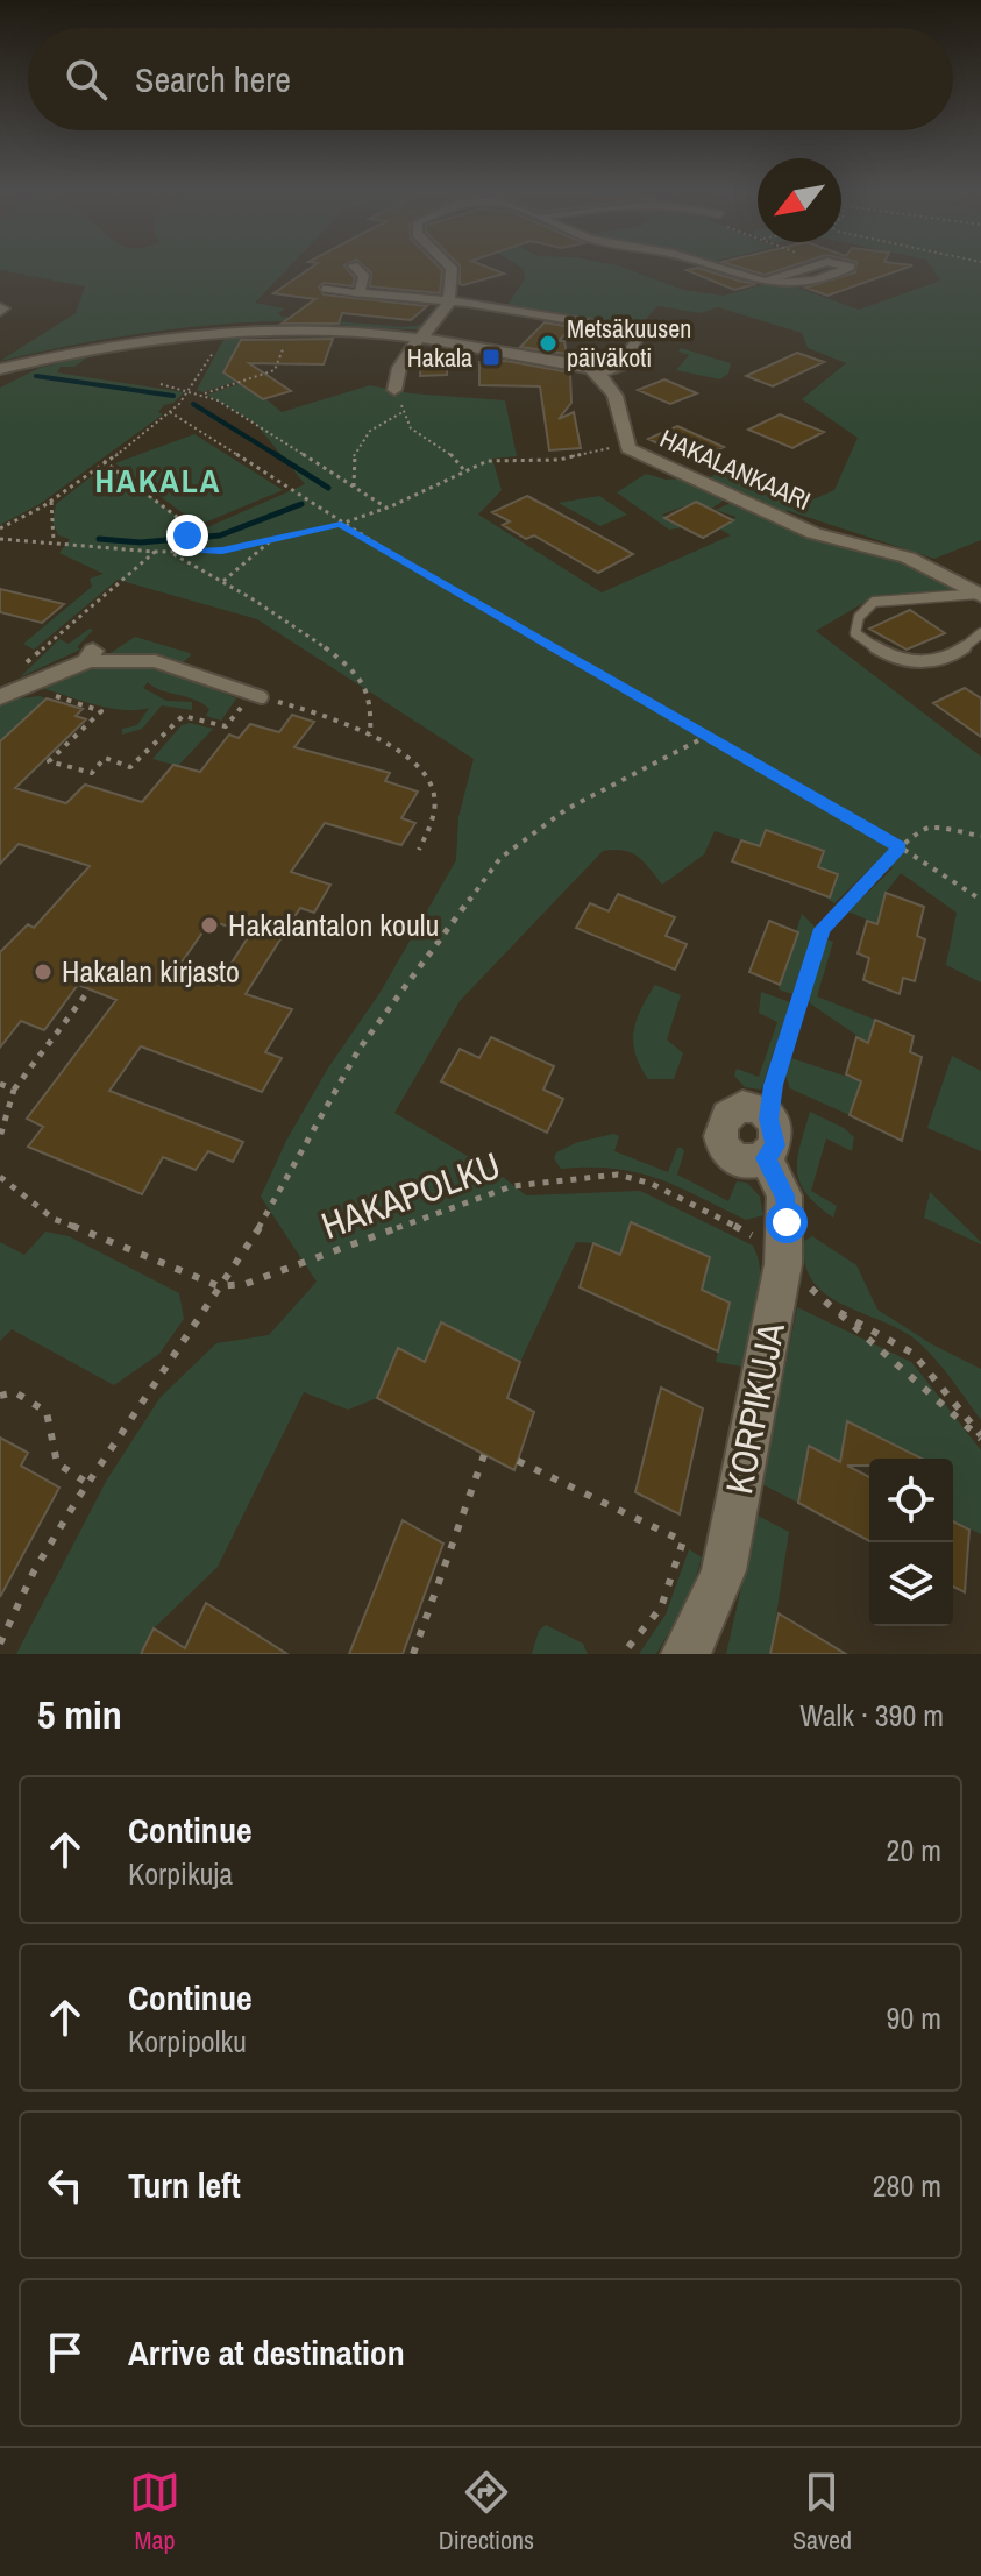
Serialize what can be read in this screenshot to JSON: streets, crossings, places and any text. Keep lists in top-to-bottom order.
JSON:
{
  "streets": {
    "street": ["HAKALANKAARI", "KORPIKUJA"],
    "path": ["HAKAPOLKU"]
  },
  "crossings": [
    ["HAKAPOLKU", "KORPIKUJA"]
  ],
  "districts": ["HAKALA"],
  "places": {
    "other": ["Metsäkuusen päiväkoti", "Hakalantalon koulu", "Hakalan kirjasto"],
    "transit": ["Hakala"]
  },
  "north": "bottom left",
  "page": {
    "search": "Search here",
    "heading": ["5 min", "Walk · 390 m"],
    "list": [
      ["Continue", "Korpikuja", "20 m"],
      ["Continue", "Korpipolku", "90 m"],
      ["Turn left", "280 m"],
      "Arrive at destination"
    ],
    "nav": ["Map", "Directions", "Saved"]
  }
}
